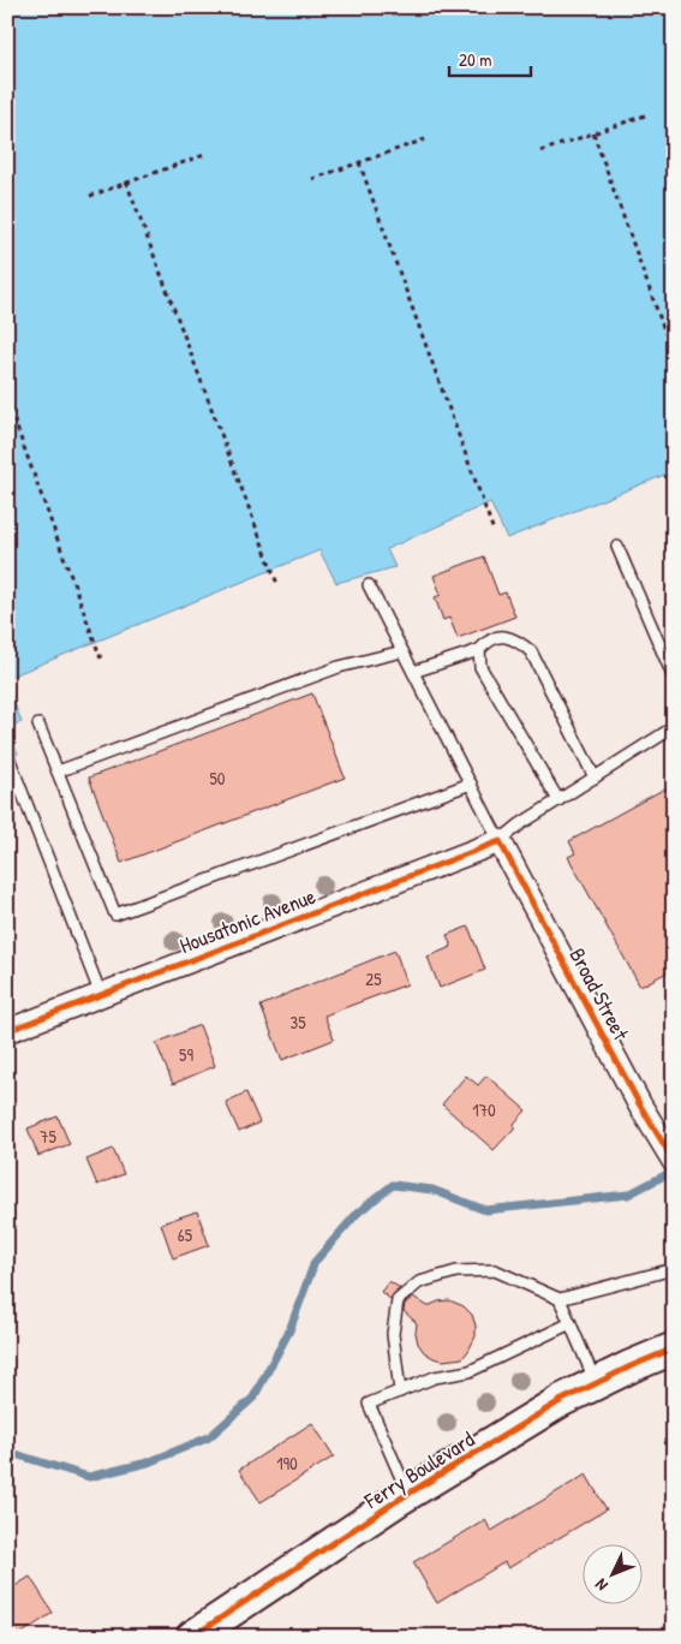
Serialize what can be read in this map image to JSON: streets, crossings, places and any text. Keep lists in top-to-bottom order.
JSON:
{
  "streets": {
    "main road": ["Ferry Boulevard"],
    "street": ["Housatonic Avenue", "Broad Street"]
  },
  "crossings": [
    ["Housatonic Avenue", "Broad Street"]
  ],
  "house_numbers": [
    "50",
    "25",
    "35",
    "59",
    "170",
    "75",
    "65",
    "190"
  ],
  "scale_bar": "20 m",
  "north": "bottom left"
}
